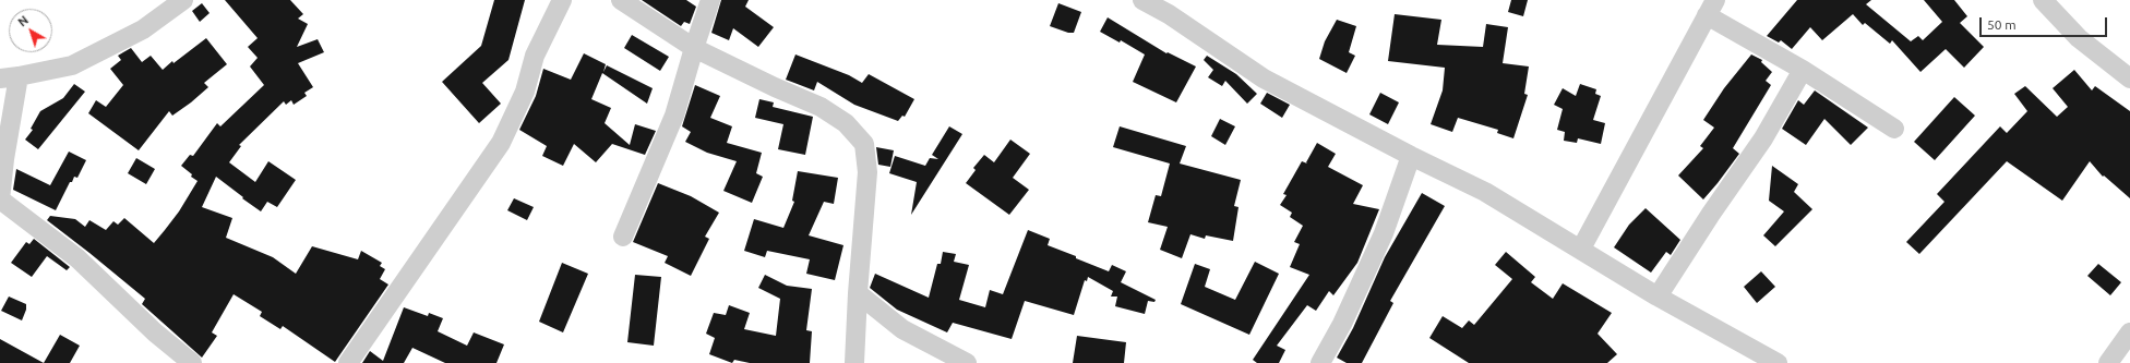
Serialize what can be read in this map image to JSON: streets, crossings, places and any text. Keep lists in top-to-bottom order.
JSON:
{
  "scale_bar": "50 m",
  "north": "top left"
}
